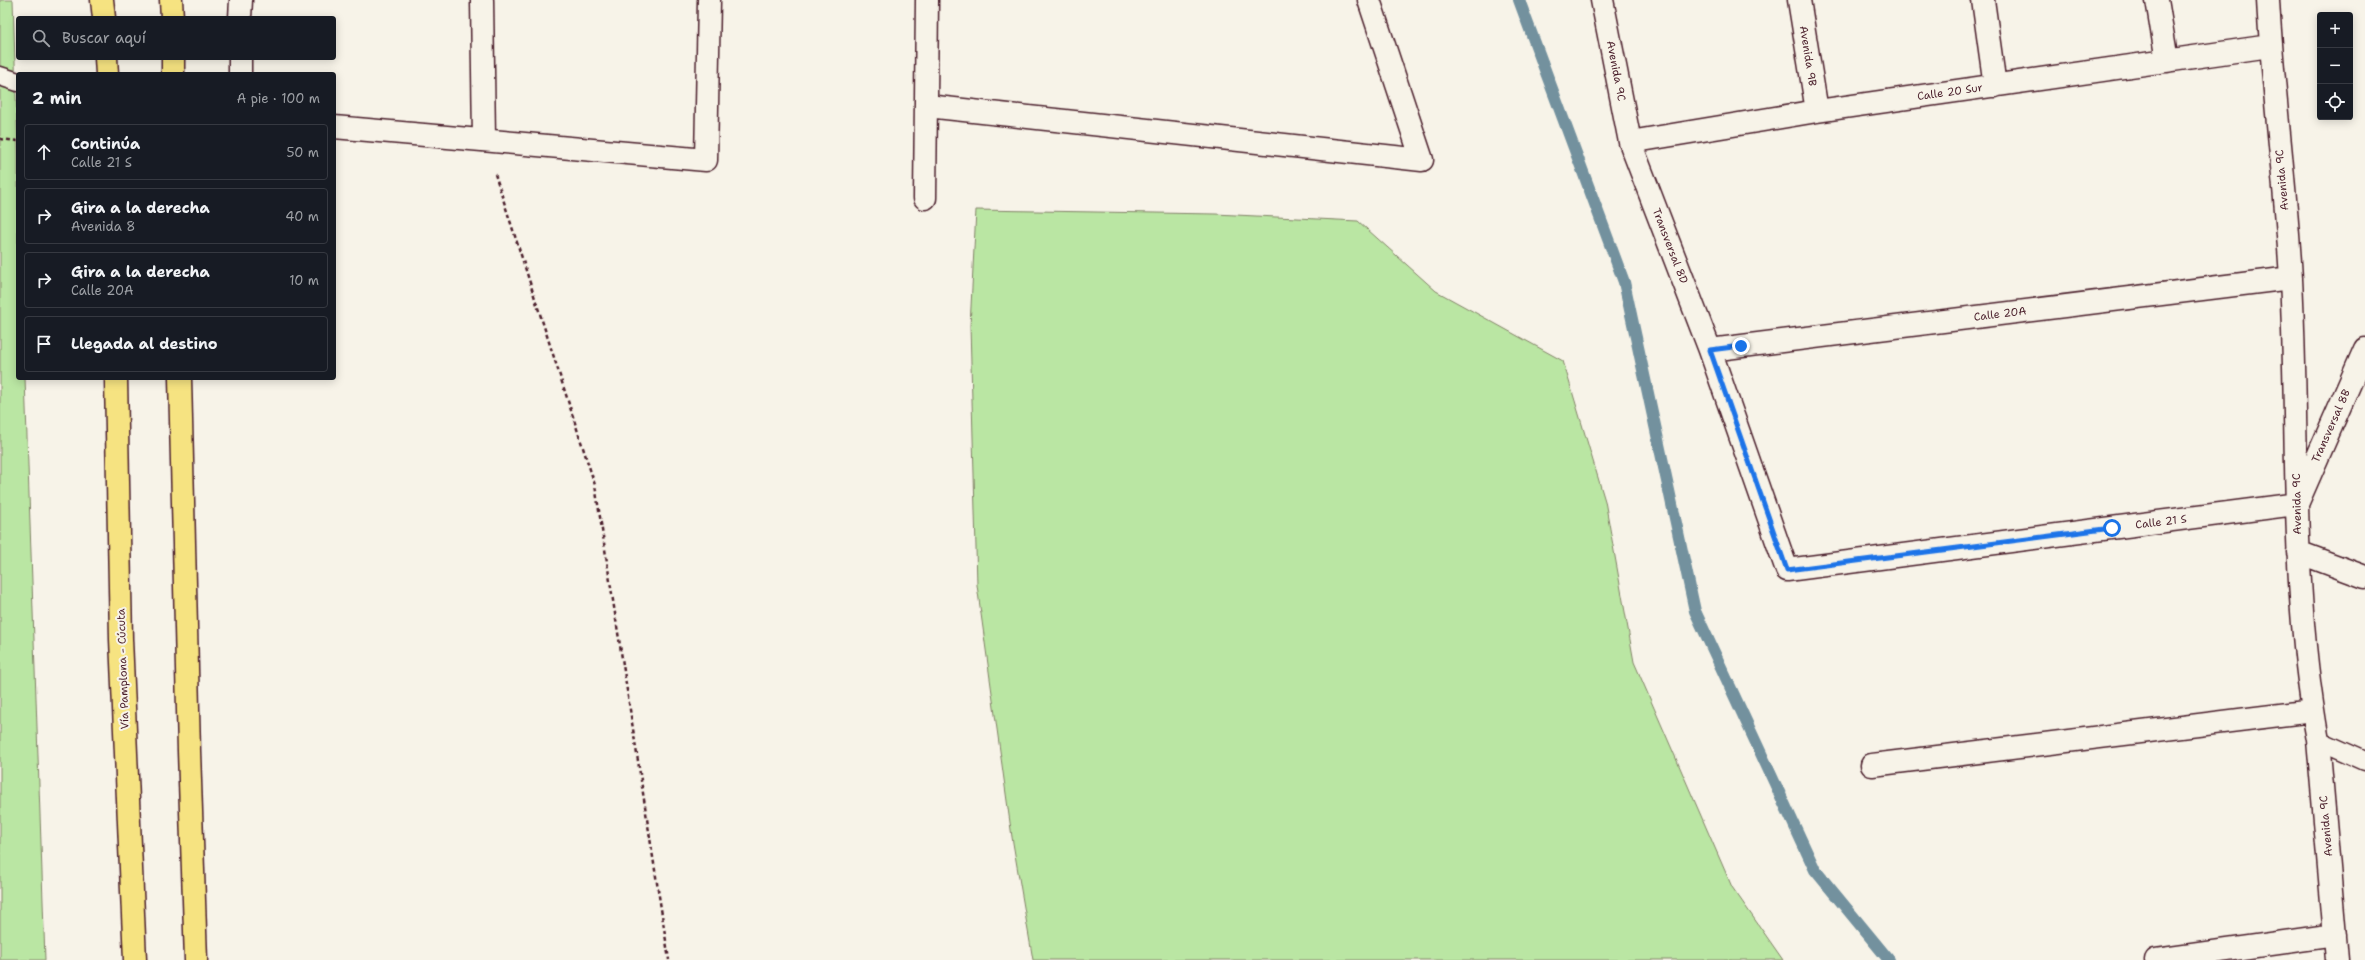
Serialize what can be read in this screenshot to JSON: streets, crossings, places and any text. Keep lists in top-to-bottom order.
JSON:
{
  "streets": {
    "highway": ["Vía Pamplona - Cúcuta"],
    "street": [
      "Avenida 9B",
      "Avenida 9C",
      "Calle 20 Sur",
      "Transversal 8D",
      "Calle 20A",
      "Transversal 8B",
      "Calle 21 S"
    ]
  },
  "crossings": [
    ["Avenida 9B", "Calle 20 Sur"],
    ["Avenida 9C", "Calle 20 Sur"],
    ["Avenida 9C", "Transversal 8D"],
    ["Avenida 9C", "Calle 20A"],
    ["Avenida 9C", "Transversal 8B"],
    ["Avenida 9C", "Calle 21 S"],
    ["Calle 20 Sur", "Transversal 8D"],
    ["Transversal 8D", "Calle 20A"],
    ["Transversal 8D", "Calle 21 S"],
    ["Transversal 8B", "Calle 21 S"]
  ],
  "page": {
    "map_buttons": ["+", "−"],
    "search": "Buscar aquí",
    "heading": ["2 min", "A pie · 100 m"],
    "list": [
      ["Continúa", "Calle 21 S", "50 m"],
      ["Gira a la derecha", "Avenida 8", "40 m"],
      ["Gira a la derecha", "Calle 20A", "10 m"],
      "Llegada al destino"
    ]
  }
}
